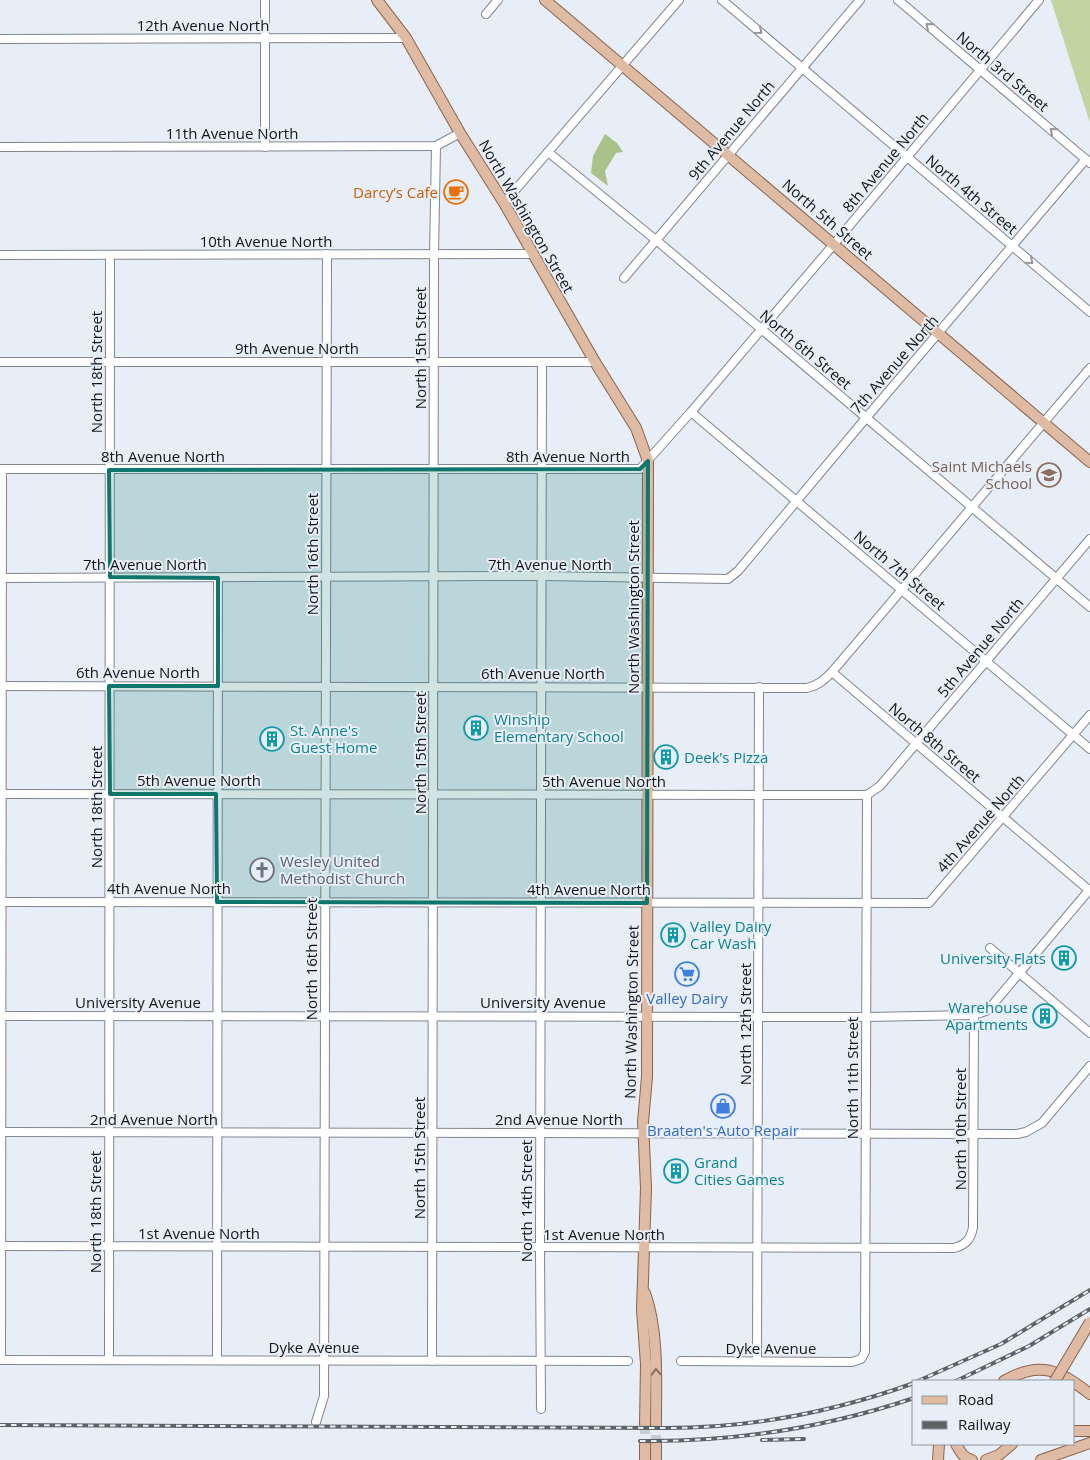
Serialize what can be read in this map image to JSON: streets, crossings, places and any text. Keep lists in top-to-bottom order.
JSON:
{
  "streets": {
    "main road": ["North Washington Street", "North 5th Street"],
    "street": [
      "12th Avenue North",
      "North 3rd Street",
      "9th Avenue North",
      "11th Avenue North",
      "8th Avenue North",
      "North 4th Street",
      "10th Avenue North",
      "North 15th Street",
      "North 6th Street",
      "7th Avenue North",
      "North 18th Street",
      "North 16th Street",
      "North 7th Street",
      "5th Avenue North",
      "6th Avenue North",
      "North 8th Street",
      "4th Avenue North",
      "University Avenue",
      "North 12th Street",
      "North 11th Street",
      "2nd Avenue North",
      "North 10th Street",
      "North 14th Street",
      "1st Avenue North",
      "Dyke Avenue"
    ]
  },
  "crossings": [
    ["12th Avenue North", "North Washington Street"],
    ["North 3rd Street", "8th Avenue North"],
    ["North 3rd Street", "7th Avenue North"],
    ["9th Avenue North", "North 4th Street"],
    ["9th Avenue North", "North Washington Street"],
    ["9th Avenue North", "North 5th Street"],
    ["9th Avenue North", "North 15th Street"],
    ["9th Avenue North", "North 6th Street"],
    ["9th Avenue North", "North 18th Street"],
    ["9th Avenue North", "North 16th Street"],
    ["9th Avenue North", "North 14th Street"],
    ["11th Avenue North", "North Washington Street"],
    ["11th Avenue North", "North 15th Street"],
    ["8th Avenue North", "North 4th Street"],
    ["8th Avenue North", "North Washington Street"],
    ["8th Avenue North", "North 5th Street"],
    ["8th Avenue North", "North 15th Street"],
    ["8th Avenue North", "North 6th Street"],
    ["8th Avenue North", "North 18th Street"],
    ["8th Avenue North", "North 16th Street"],
    ["8th Avenue North", "North 7th Street"],
    ["8th Avenue North", "North 14th Street"],
    ["North 4th Street", "7th Avenue North"],
    ["North Washington Street", "10th Avenue North"],
    ["North Washington Street", "7th Avenue North"],
    ["North Washington Street", "5th Avenue North"],
    ["North Washington Street", "6th Avenue North"],
    ["North Washington Street", "4th Avenue North"],
    ["North Washington Street", "University Avenue"],
    ["North Washington Street", "2nd Avenue North"],
    ["North Washington Street", "1st Avenue North"],
    ["North 5th Street", "7th Avenue North"],
    ["North 5th Street", "6th Avenue North"],
    ["10th Avenue North", "North 15th Street"],
    ["10th Avenue North", "North 18th Street"],
    ["10th Avenue North", "North 16th Street"],
    ["North 15th Street", "7th Avenue North"],
    ["North 15th Street", "5th Avenue North"],
    ["North 15th Street", "6th Avenue North"],
    ["North 15th Street", "4th Avenue North"],
    ["North 15th Street", "University Avenue"],
    ["North 15th Street", "2nd Avenue North"],
    ["North 15th Street", "1st Avenue North"],
    ["North 15th Street", "Dyke Avenue"],
    ["North 6th Street", "7th Avenue North"],
    ["North 6th Street", "5th Avenue North"],
    ["North 6th Street", "6th Avenue North"],
    ["7th Avenue North", "North 18th Street"],
    ["7th Avenue North", "North 16th Street"],
    ["7th Avenue North", "North 7th Street"],
    ["7th Avenue North", "North 14th Street"],
    ["North 18th Street", "5th Avenue North"],
    ["North 18th Street", "6th Avenue North"],
    ["North 18th Street", "4th Avenue North"],
    ["North 18th Street", "University Avenue"],
    ["North 18th Street", "2nd Avenue North"],
    ["North 18th Street", "1st Avenue North"],
    ["North 18th Street", "Dyke Avenue"],
    ["North 16th Street", "5th Avenue North"],
    ["North 16th Street", "6th Avenue North"],
    ["North 16th Street", "4th Avenue North"],
    ["North 16th Street", "University Avenue"],
    ["North 16th Street", "2nd Avenue North"],
    ["North 16th Street", "1st Avenue North"],
    ["North 16th Street", "Dyke Avenue"],
    ["North 7th Street", "5th Avenue North"],
    ["North 7th Street", "6th Avenue North"],
    ["North 7th Street", "4th Avenue North"],
    ["5th Avenue North", "North 8th Street"],
    ["5th Avenue North", "North 12th Street"],
    ["5th Avenue North", "North 11th Street"],
    ["5th Avenue North", "North 14th Street"],
    ["6th Avenue North", "North 8th Street"],
    ["6th Avenue North", "North 12th Street"],
    ["6th Avenue North", "North 14th Street"],
    ["North 8th Street", "4th Avenue North"],
    ["North 8th Street", "University Avenue"],
    ["4th Avenue North", "North 12th Street"],
    ["4th Avenue North", "North 11th Street"],
    ["4th Avenue North", "North 14th Street"],
    ["University Avenue", "North 12th Street"],
    ["University Avenue", "North 11th Street"],
    ["University Avenue", "North 10th Street"],
    ["University Avenue", "North 14th Street"],
    ["North 12th Street", "2nd Avenue North"],
    ["North 12th Street", "1st Avenue North"],
    ["North 12th Street", "Dyke Avenue"],
    ["North 11th Street", "2nd Avenue North"],
    ["North 11th Street", "1st Avenue North"],
    ["North 11th Street", "Dyke Avenue"],
    ["2nd Avenue North", "North 10th Street"],
    ["2nd Avenue North", "North 14th Street"],
    ["North 10th Street", "1st Avenue North"],
    ["North 14th Street", "1st Avenue North"],
    ["North 14th Street", "Dyke Avenue"]
  ],
  "one_way": ["North 3rd Street", "North 4th Street"],
  "places": {
    "cafe": ["Darcy’s Cafe"],
    "school or university": ["Saint Michaels School"],
    "building": [
      "Winship Elementary School",
      "St. Anne's Guest Home",
      "Deek’s Pizza",
      "Valley Dairy Car Wash",
      "University Flats",
      "Warehouse Apartments",
      "Grand Cities Games"
    ],
    "church": ["Wesley United Methodist Church"],
    "supermarket": ["Valley Dairy"],
    "shop": ["Braaten's Auto Repair"]
  },
  "legend": ["Road", "Railway"]
}
